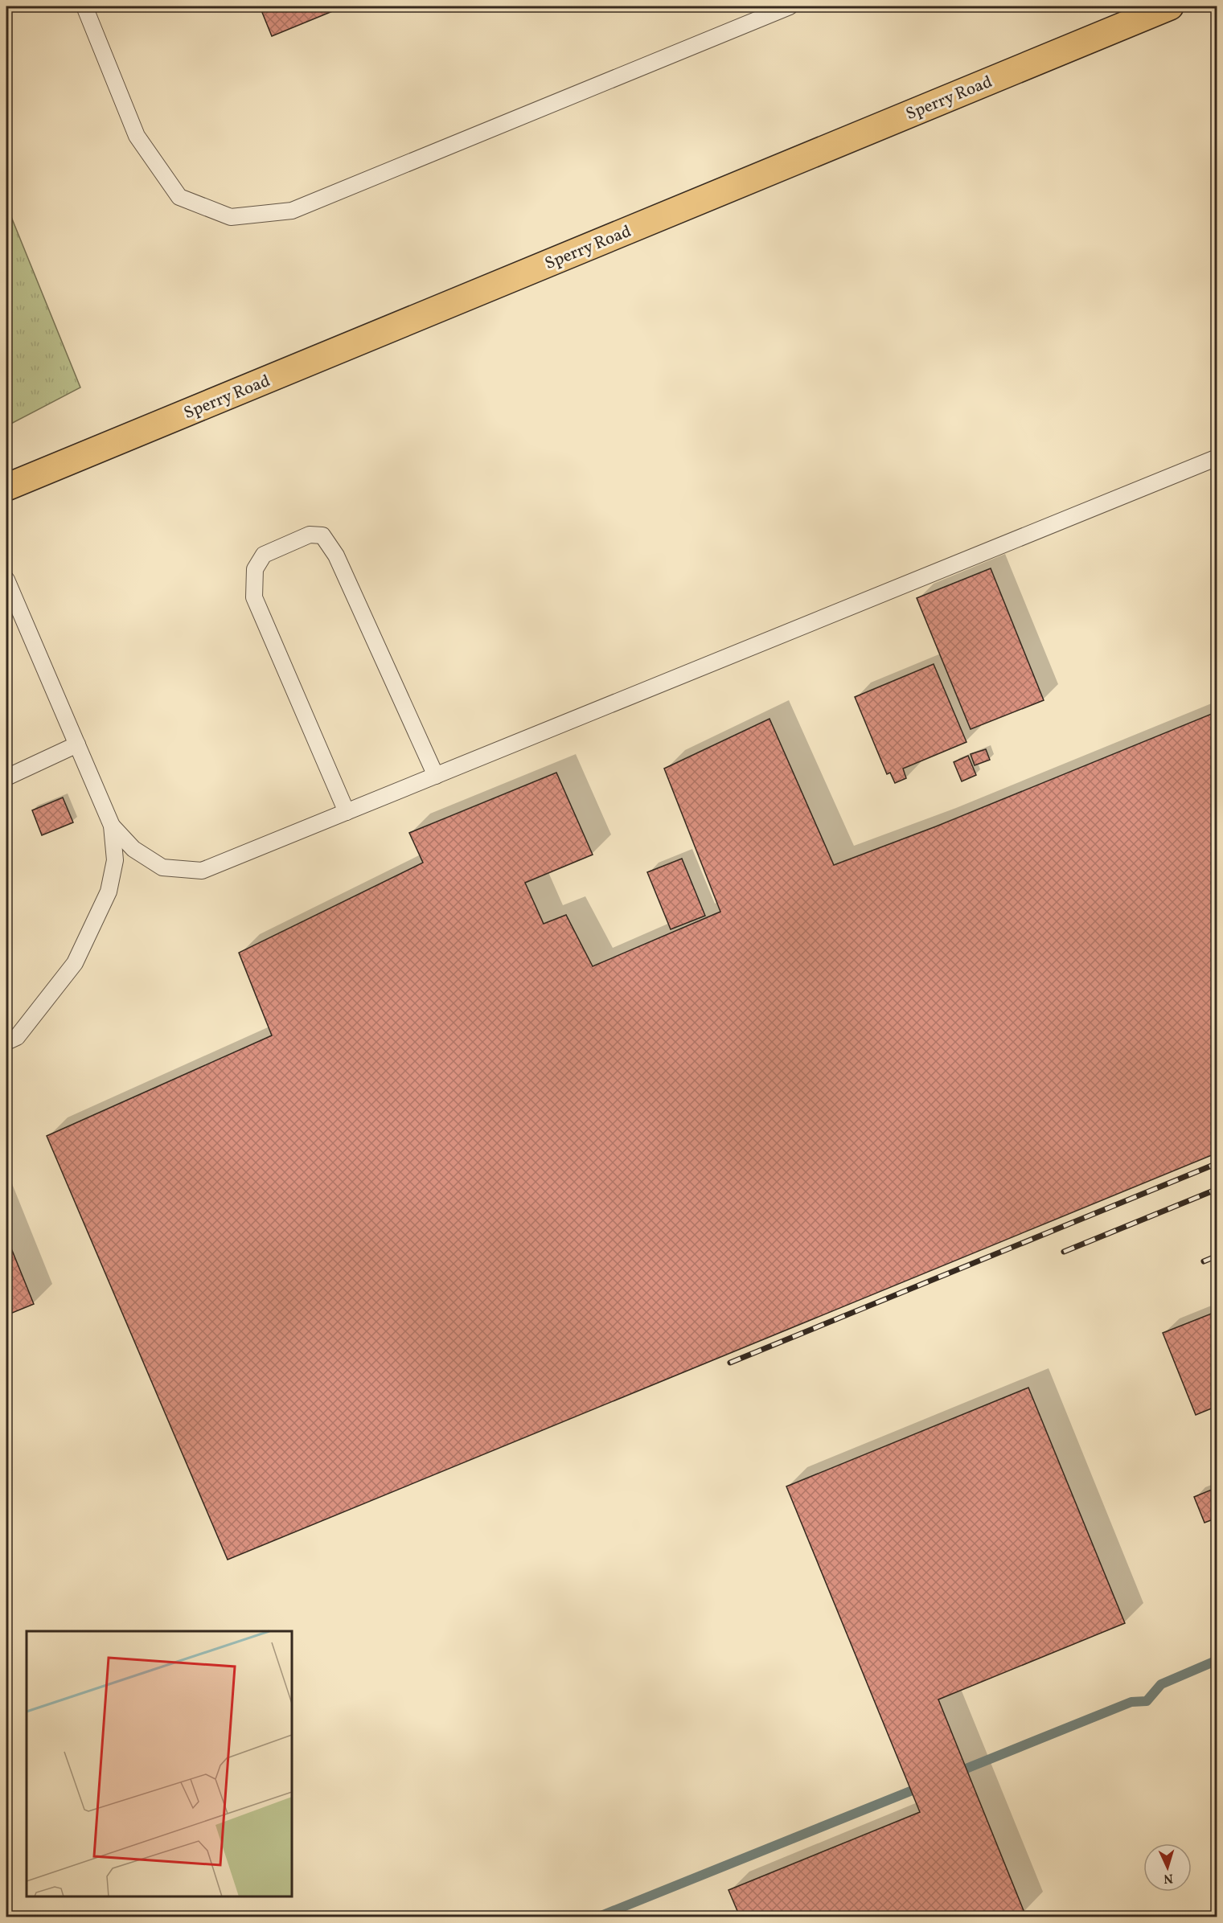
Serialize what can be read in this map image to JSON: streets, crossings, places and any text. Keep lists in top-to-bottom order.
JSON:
{
  "streets": {
    "main road": ["Sperry Road"]
  },
  "north": "bottom"
}
